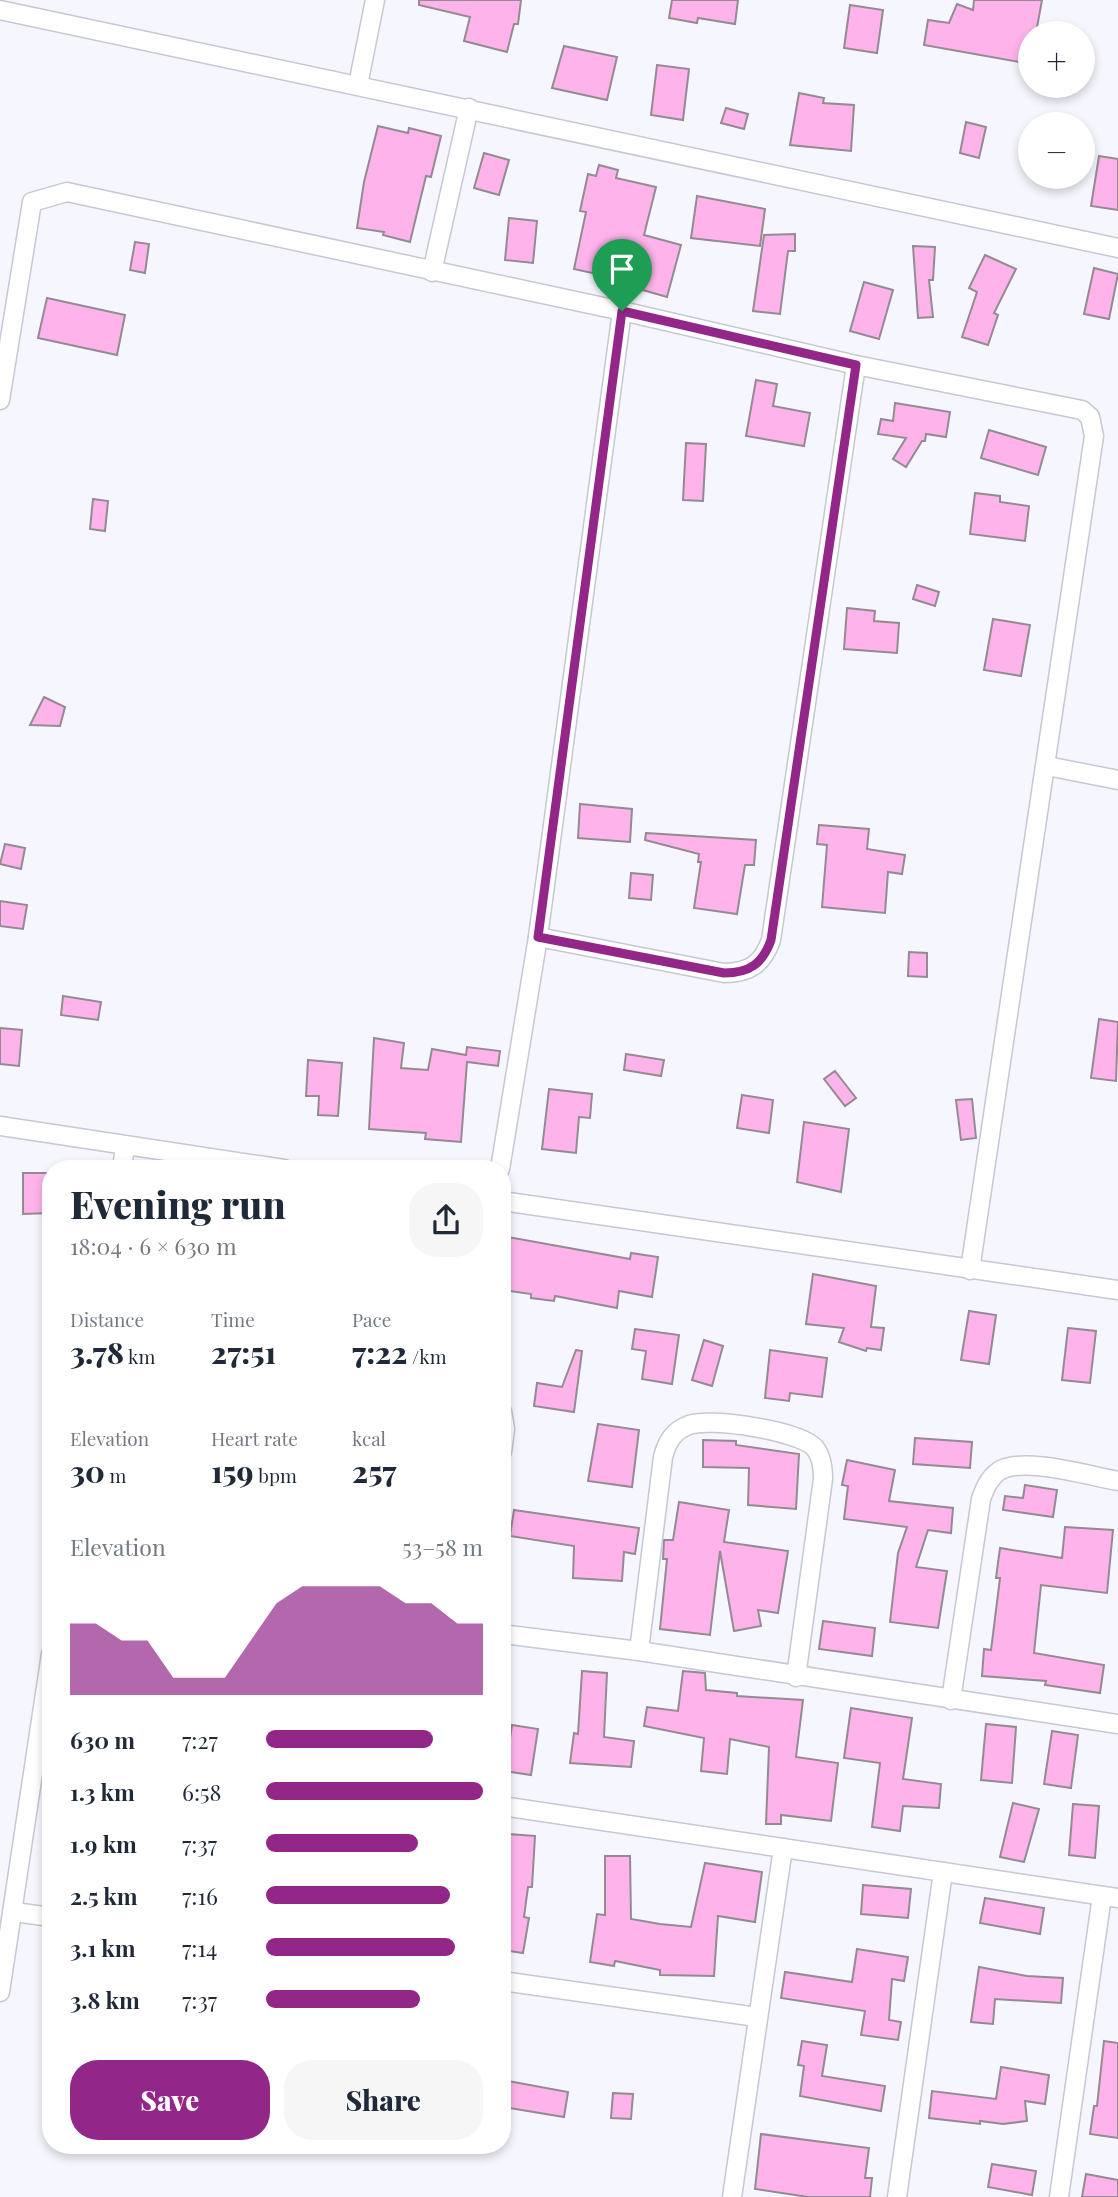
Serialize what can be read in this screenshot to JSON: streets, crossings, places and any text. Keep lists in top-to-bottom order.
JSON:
{
  "page": {
    "map_buttons": ["+", "−"],
    "heading": ["Evening run", "18:04 · 6 × 630 m"],
    "stats": [
      ["Distance", "3.78 km"],
      ["Time", "27:51"],
      ["Pace", "7:22 /km"],
      ["Elevation", "30 m"],
      ["Heart rate", "159 bpm"],
      ["kcal", "257"]
    ],
    "chart": ["Elevation", "53–58 m"],
    "list": [
      {
        "name": "630 m",
        "note": "7:27"
      },
      {
        "name": "1.3 km",
        "note": "6:58"
      },
      {
        "name": "1.9 km",
        "note": "7:37"
      },
      {
        "name": "2.5 km",
        "note": "7:16"
      },
      {
        "name": "3.1 km",
        "note": "7:14"
      },
      {
        "name": "3.8 km",
        "note": "7:37"
      }
    ],
    "buttons": ["Save", "Share"]
  }
}
